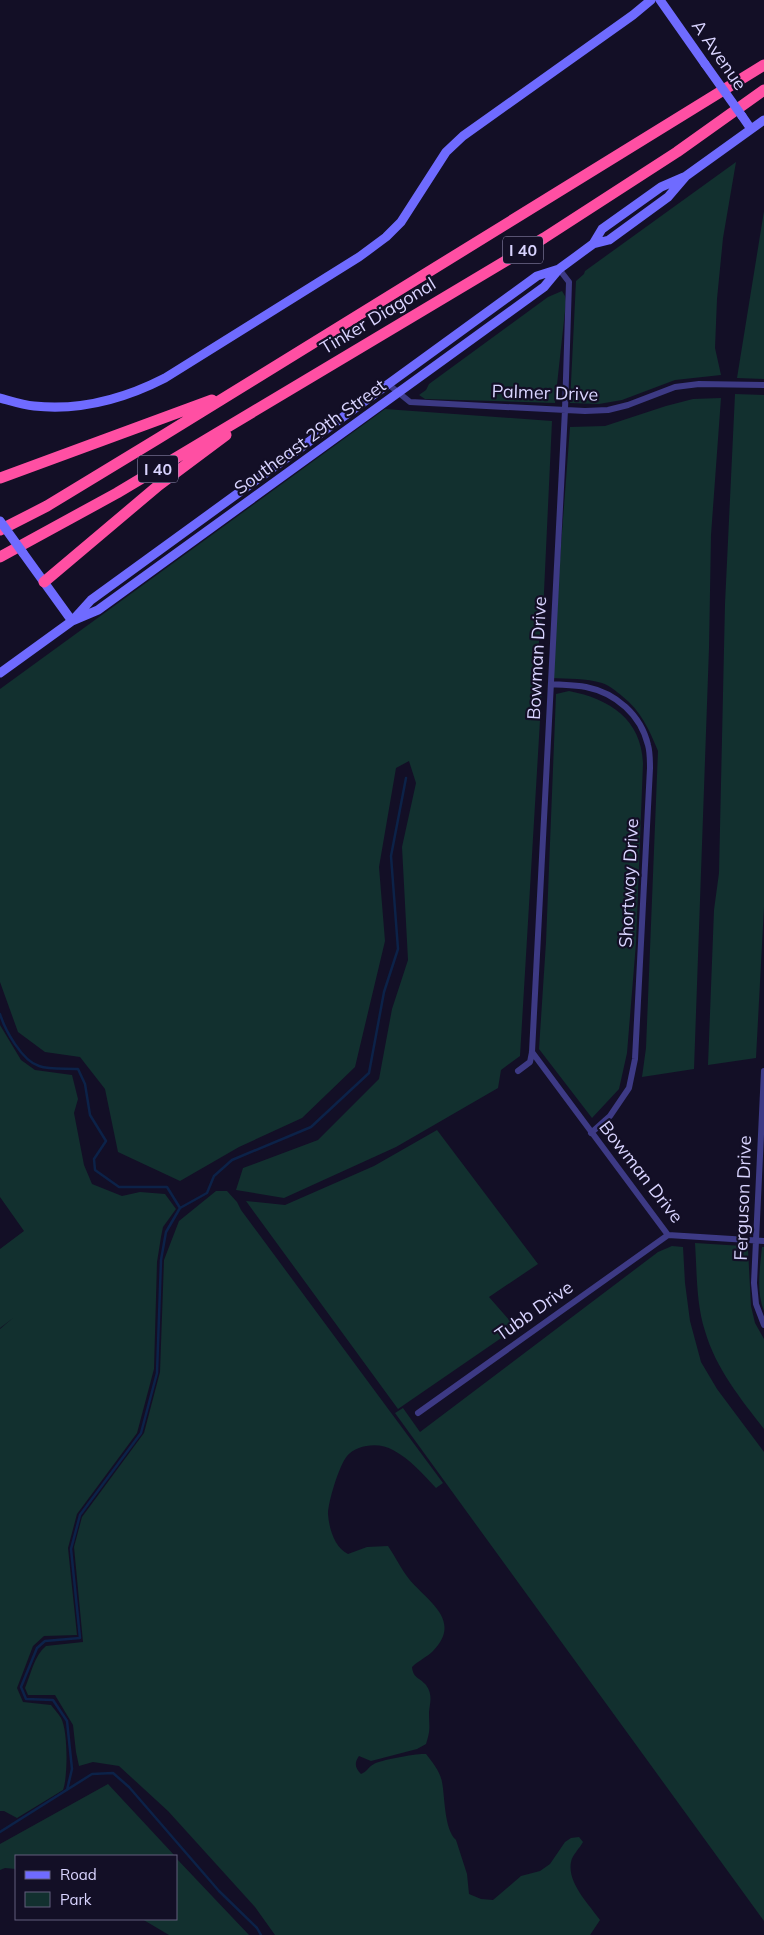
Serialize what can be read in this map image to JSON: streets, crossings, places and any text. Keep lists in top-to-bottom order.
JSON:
{
  "streets": {
    "highway": ["I 40", "Tinker Diagonal"],
    "main road": ["A Avenue", "Southeast 29th Street"],
    "street": [
      "Palmer Drive",
      "Bowman Drive",
      "Shortway Drive",
      "Ferguson Drive",
      "Tubb Drive"
    ]
  },
  "crossings": [
    ["A Avenue", "Southeast 29th Street"],
    ["Palmer Drive", "Southeast 29th Street"],
    ["Palmer Drive", "Bowman Drive"],
    ["Southeast 29th Street", "Bowman Drive"],
    ["Bowman Drive", "Shortway Drive"],
    ["Bowman Drive", "Ferguson Drive"],
    ["Bowman Drive", "Tubb Drive"]
  ],
  "legend": ["Road", "Park"]
}
